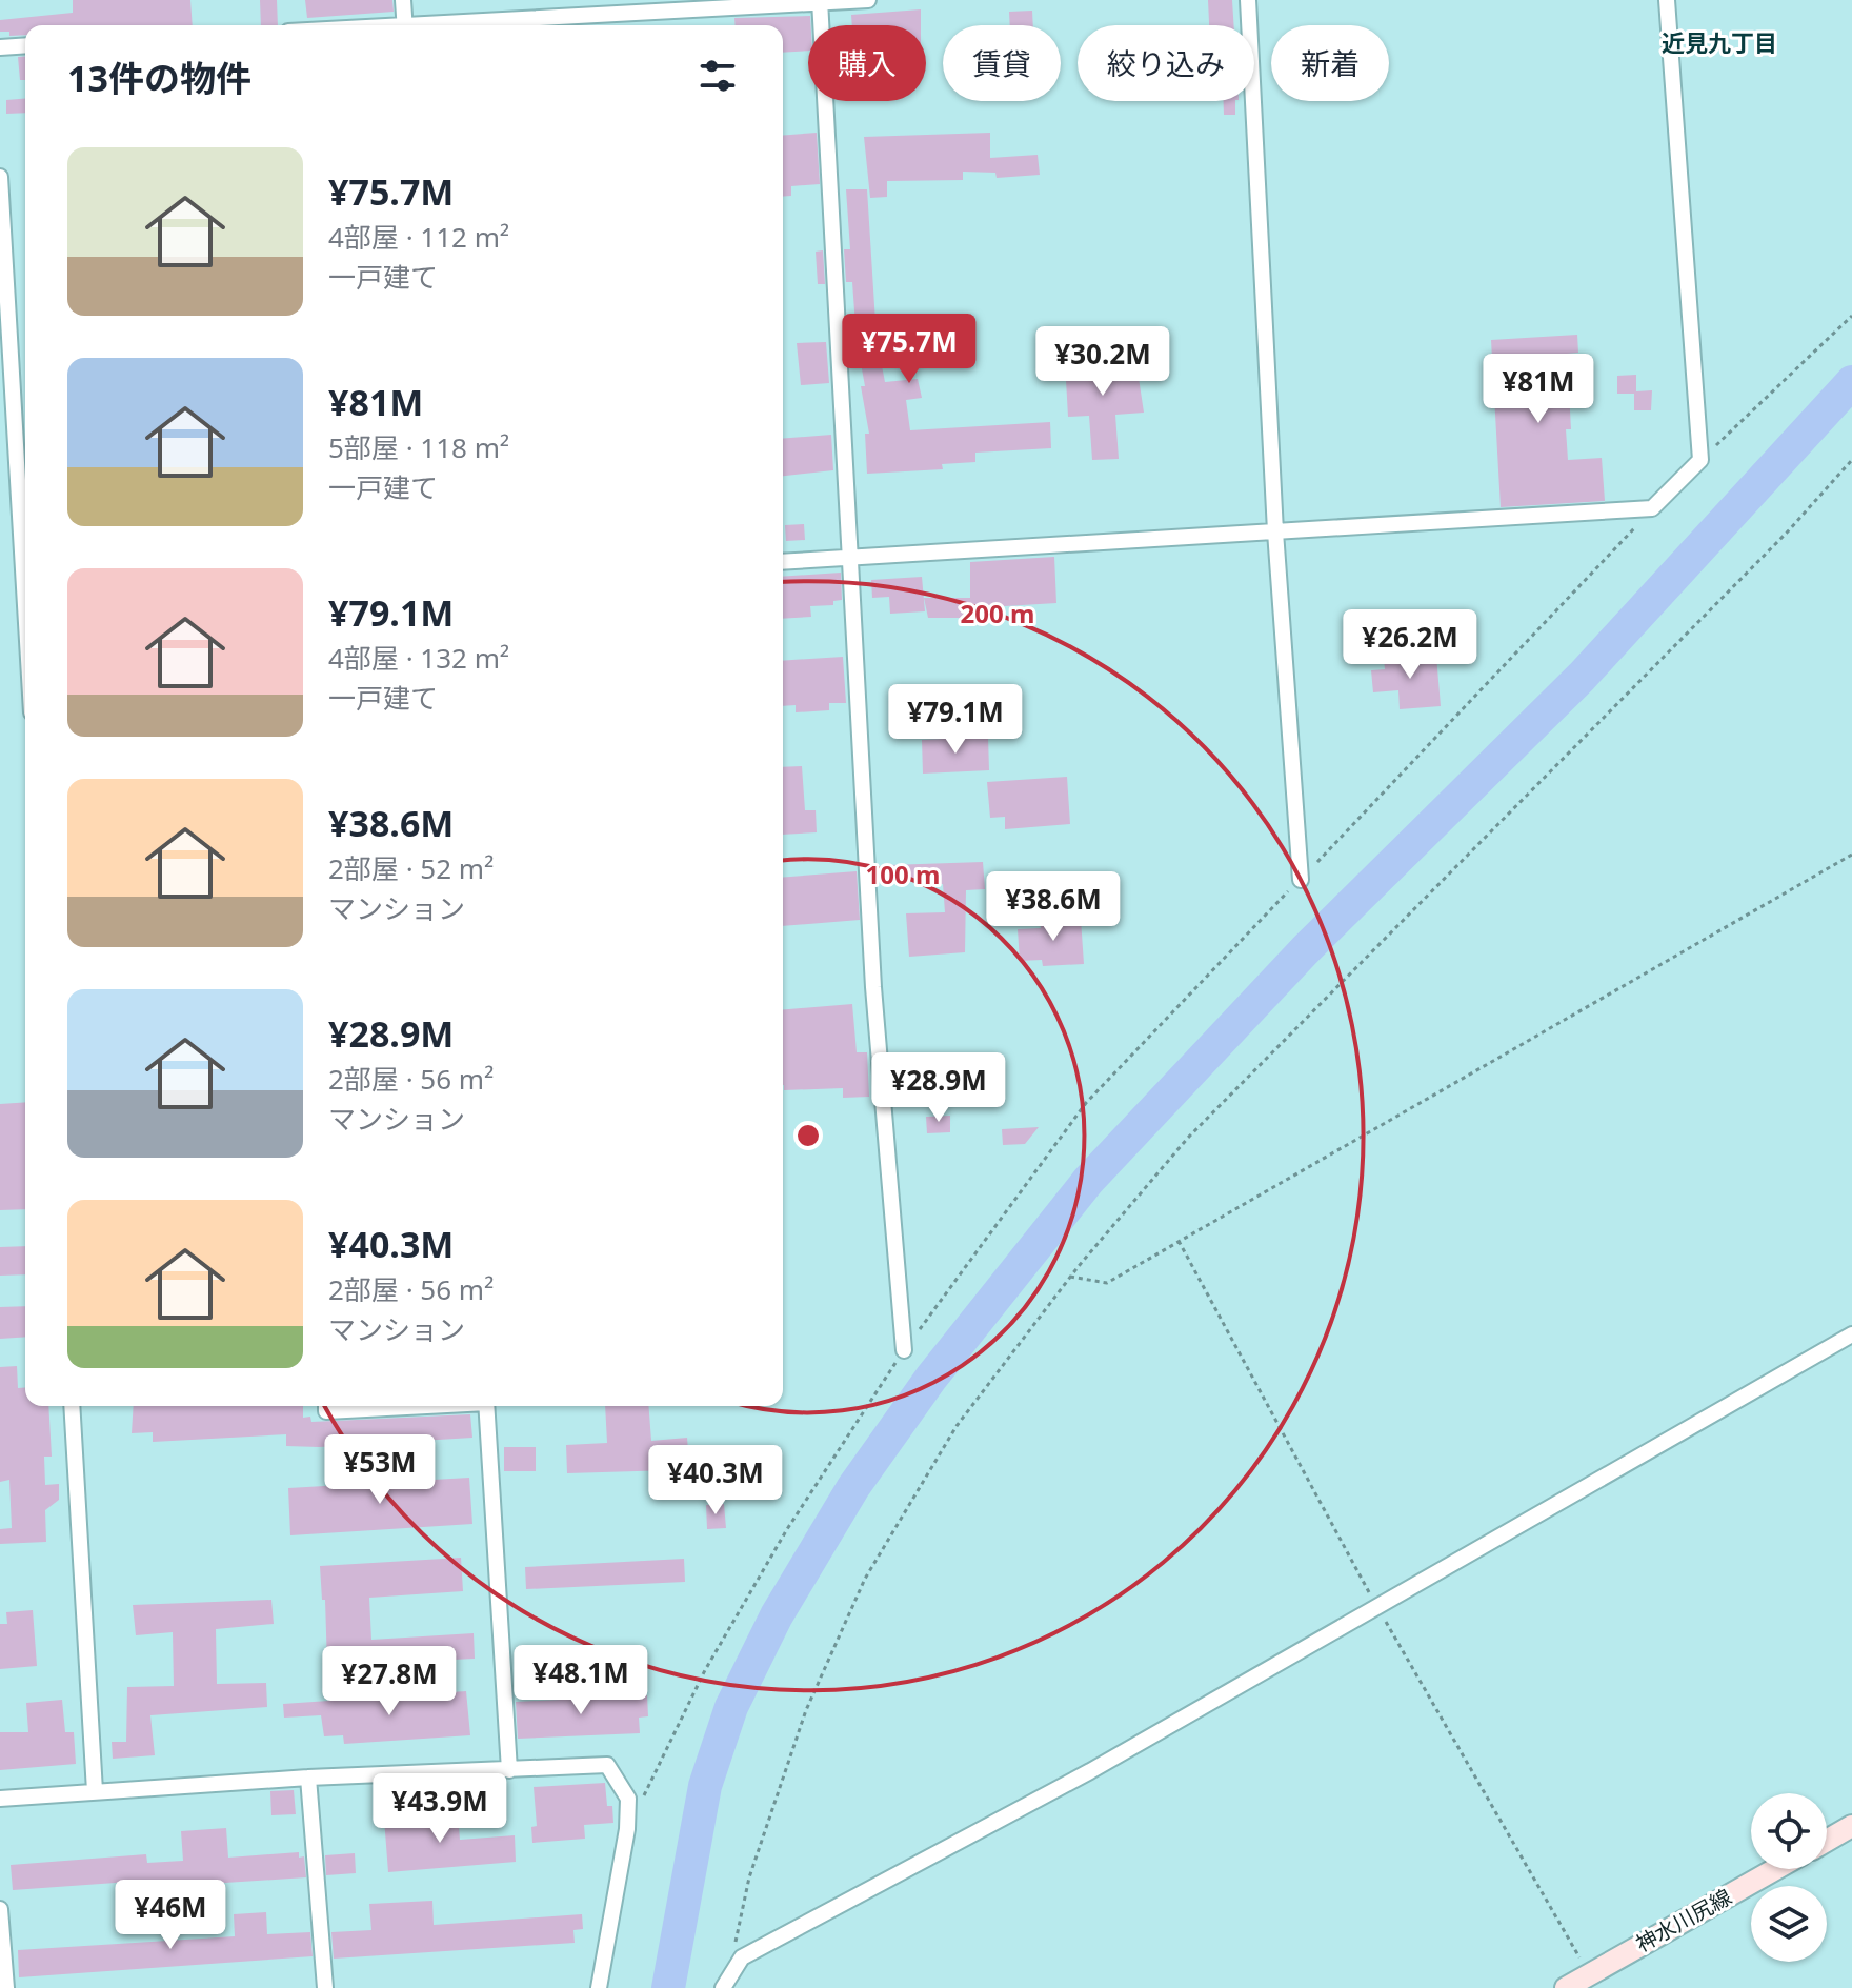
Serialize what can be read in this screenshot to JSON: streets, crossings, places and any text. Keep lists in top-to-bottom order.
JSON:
{
  "streets": {
    "main road": ["神水川尻線"]
  },
  "districts": ["近見九丁目"],
  "page": {
    "chip": [
      "購入",
      "賃貸",
      "絞り込み",
      "新着"
    ],
    "heading": "13件の物件",
    "list": [
      {
        "name": "¥75.7M",
        "note": "4部屋 · 112 m² · 一戸建て"
      },
      {
        "name": "¥81M",
        "note": "5部屋 · 118 m² · 一戸建て"
      },
      {
        "name": "¥79.1M",
        "note": "4部屋 · 132 m² · 一戸建て"
      },
      {
        "name": "¥38.6M",
        "note": "2部屋 · 52 m² · マンション"
      },
      {
        "name": "¥28.9M",
        "note": "2部屋 · 56 m² · マンション"
      },
      {
        "name": "¥40.3M",
        "note": "2部屋 · 56 m² · マンション"
      }
    ],
    "price": [
      "¥75.7M",
      "¥30.2M",
      "¥81M",
      "¥26.2M",
      "¥79.1M",
      "¥38.6M",
      "¥28.9M",
      "¥53M",
      "¥40.3M",
      "¥48.1M",
      "¥27.8M",
      "¥43.9M",
      "¥46M"
    ]
  },
  "rings": ["200 m", "100 m"]
}
